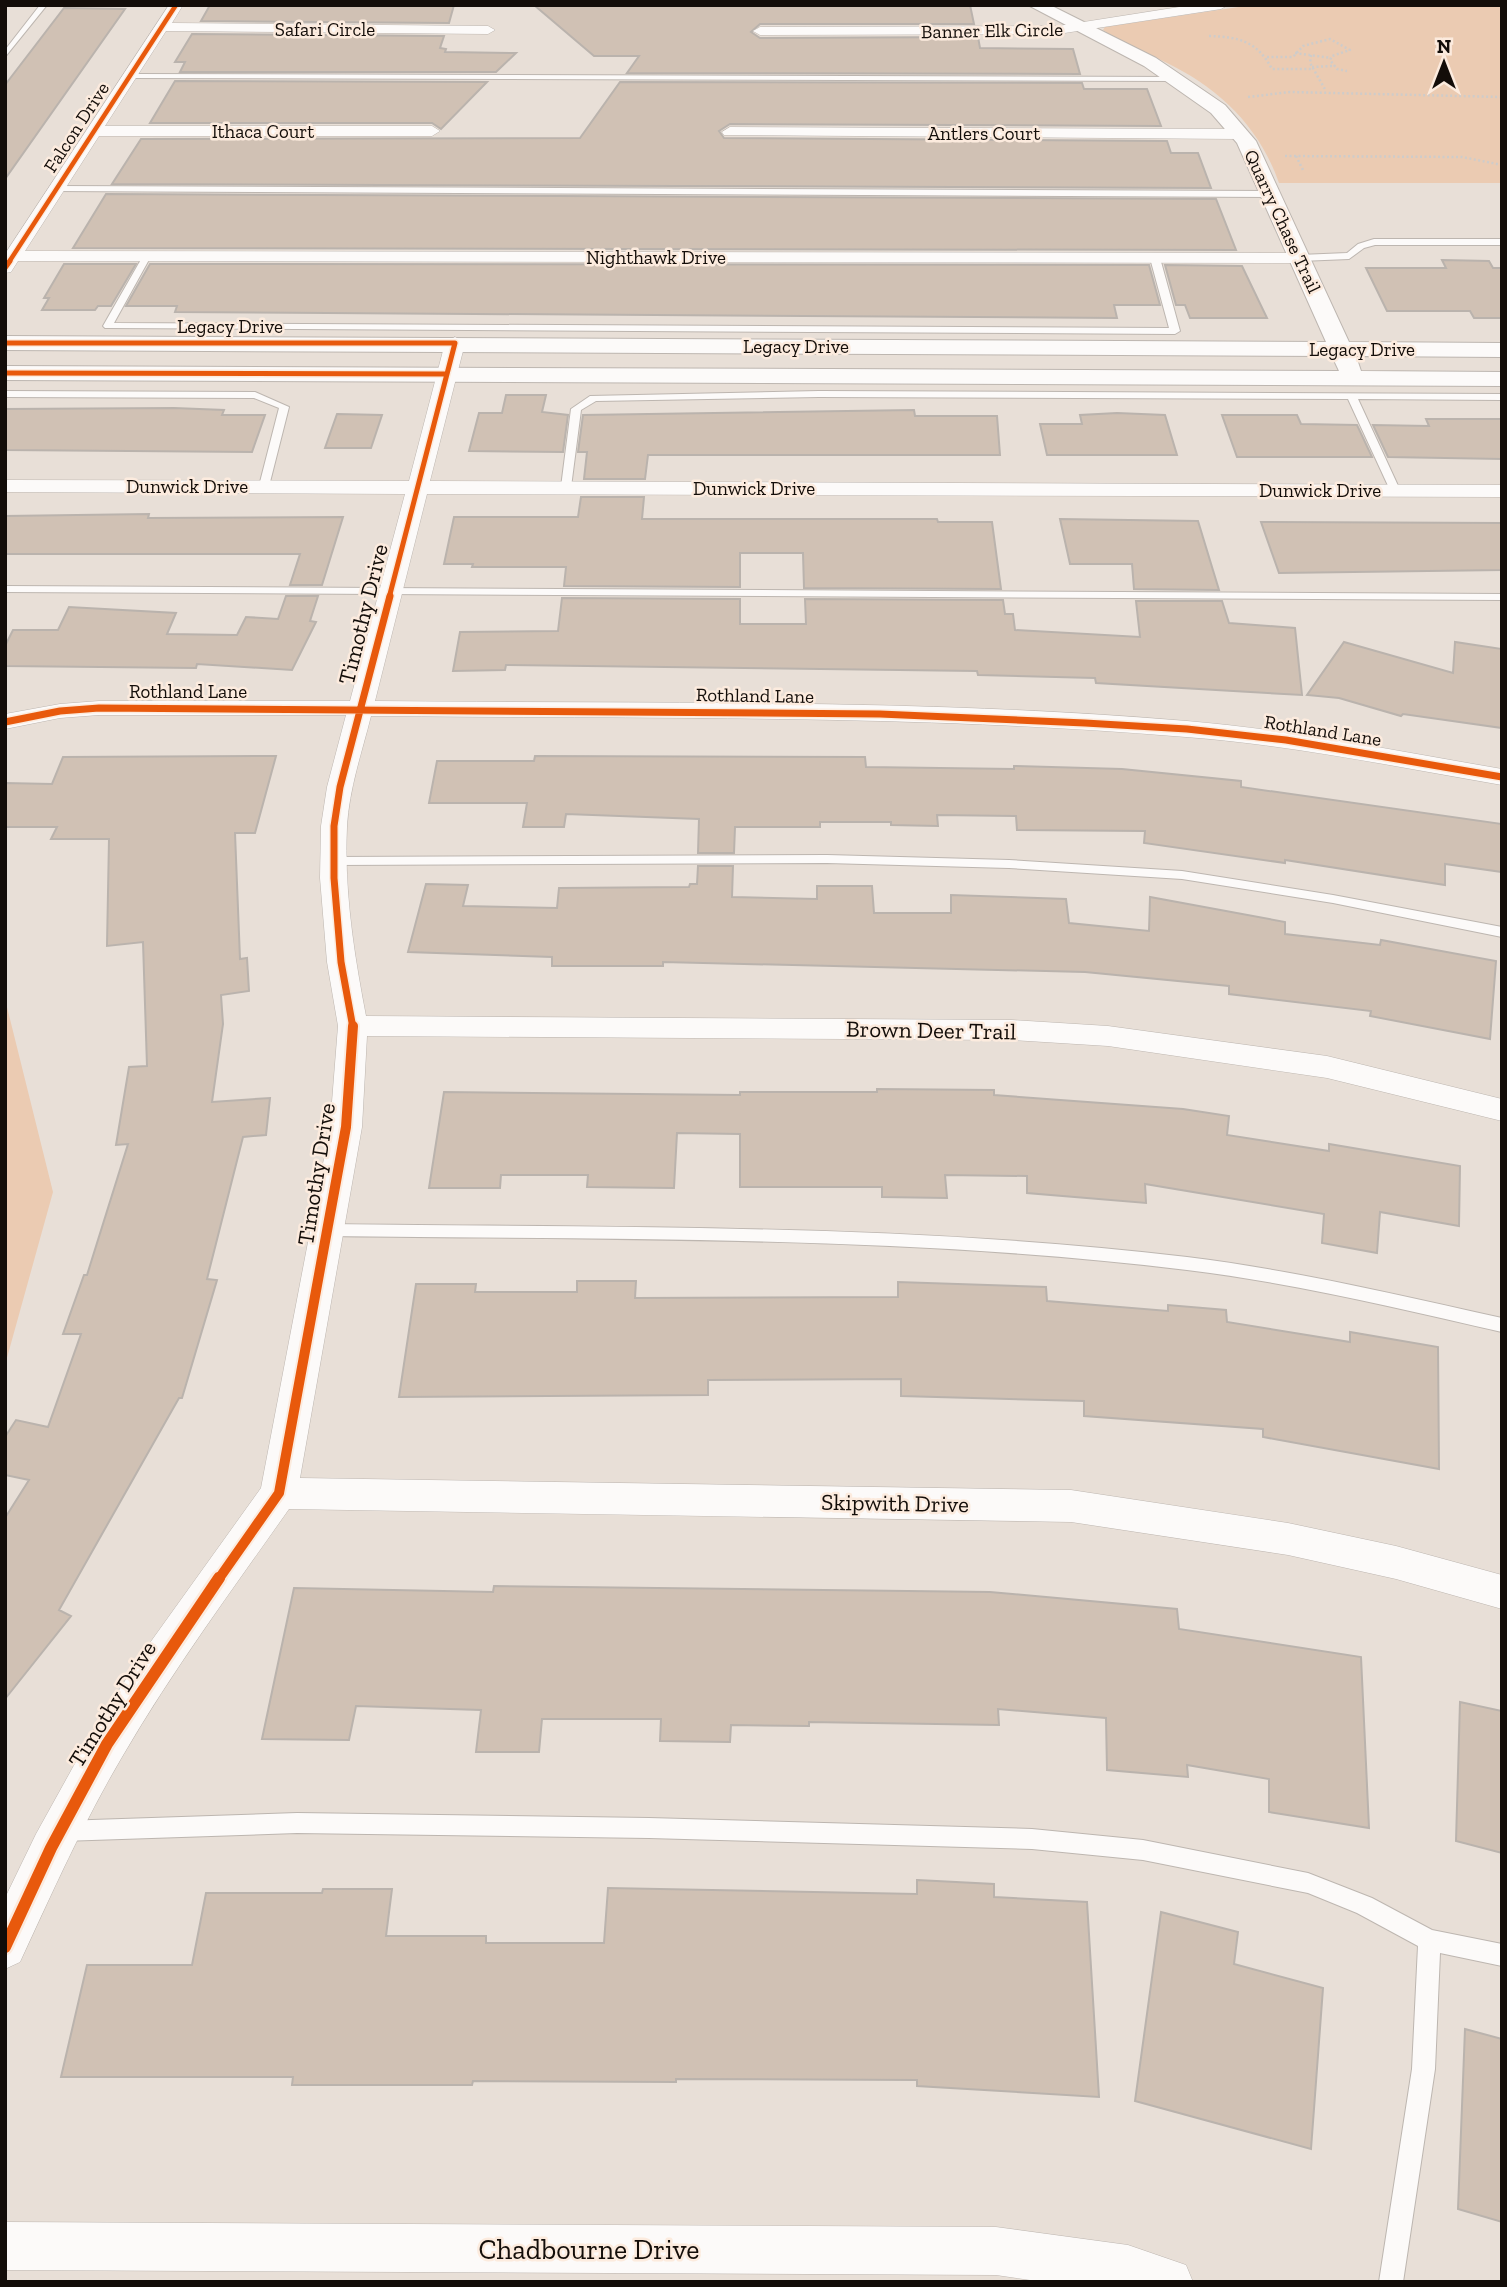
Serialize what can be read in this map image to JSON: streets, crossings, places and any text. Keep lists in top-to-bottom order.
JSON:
{
  "streets": {
    "main road": ["Quarry Chase Trail", "Legacy Drive"],
    "street": [
      "Safari Circle",
      "Banner Elk Circle",
      "Falcon Drive",
      "Ithaca Court",
      "Antlers Court",
      "Nighthawk Drive",
      "Dunwick Drive",
      "Timothy Drive",
      "Rothland Lane",
      "Brown Deer Trail",
      "Skipwith Drive",
      "Chadbourne Drive"
    ]
  },
  "crossings": [
    ["Safari Circle", "Falcon Drive"],
    ["Banner Elk Circle", "Quarry Chase Trail"],
    ["Falcon Drive", "Ithaca Court"],
    ["Falcon Drive", "Nighthawk Drive"],
    ["Antlers Court", "Quarry Chase Trail"],
    ["Quarry Chase Trail", "Nighthawk Drive"],
    ["Quarry Chase Trail", "Legacy Drive"],
    ["Legacy Drive", "Timothy Drive"],
    ["Dunwick Drive", "Timothy Drive"],
    ["Timothy Drive", "Rothland Lane"],
    ["Timothy Drive", "Brown Deer Trail"],
    ["Timothy Drive", "Skipwith Drive"]
  ],
  "north": "top"
}
